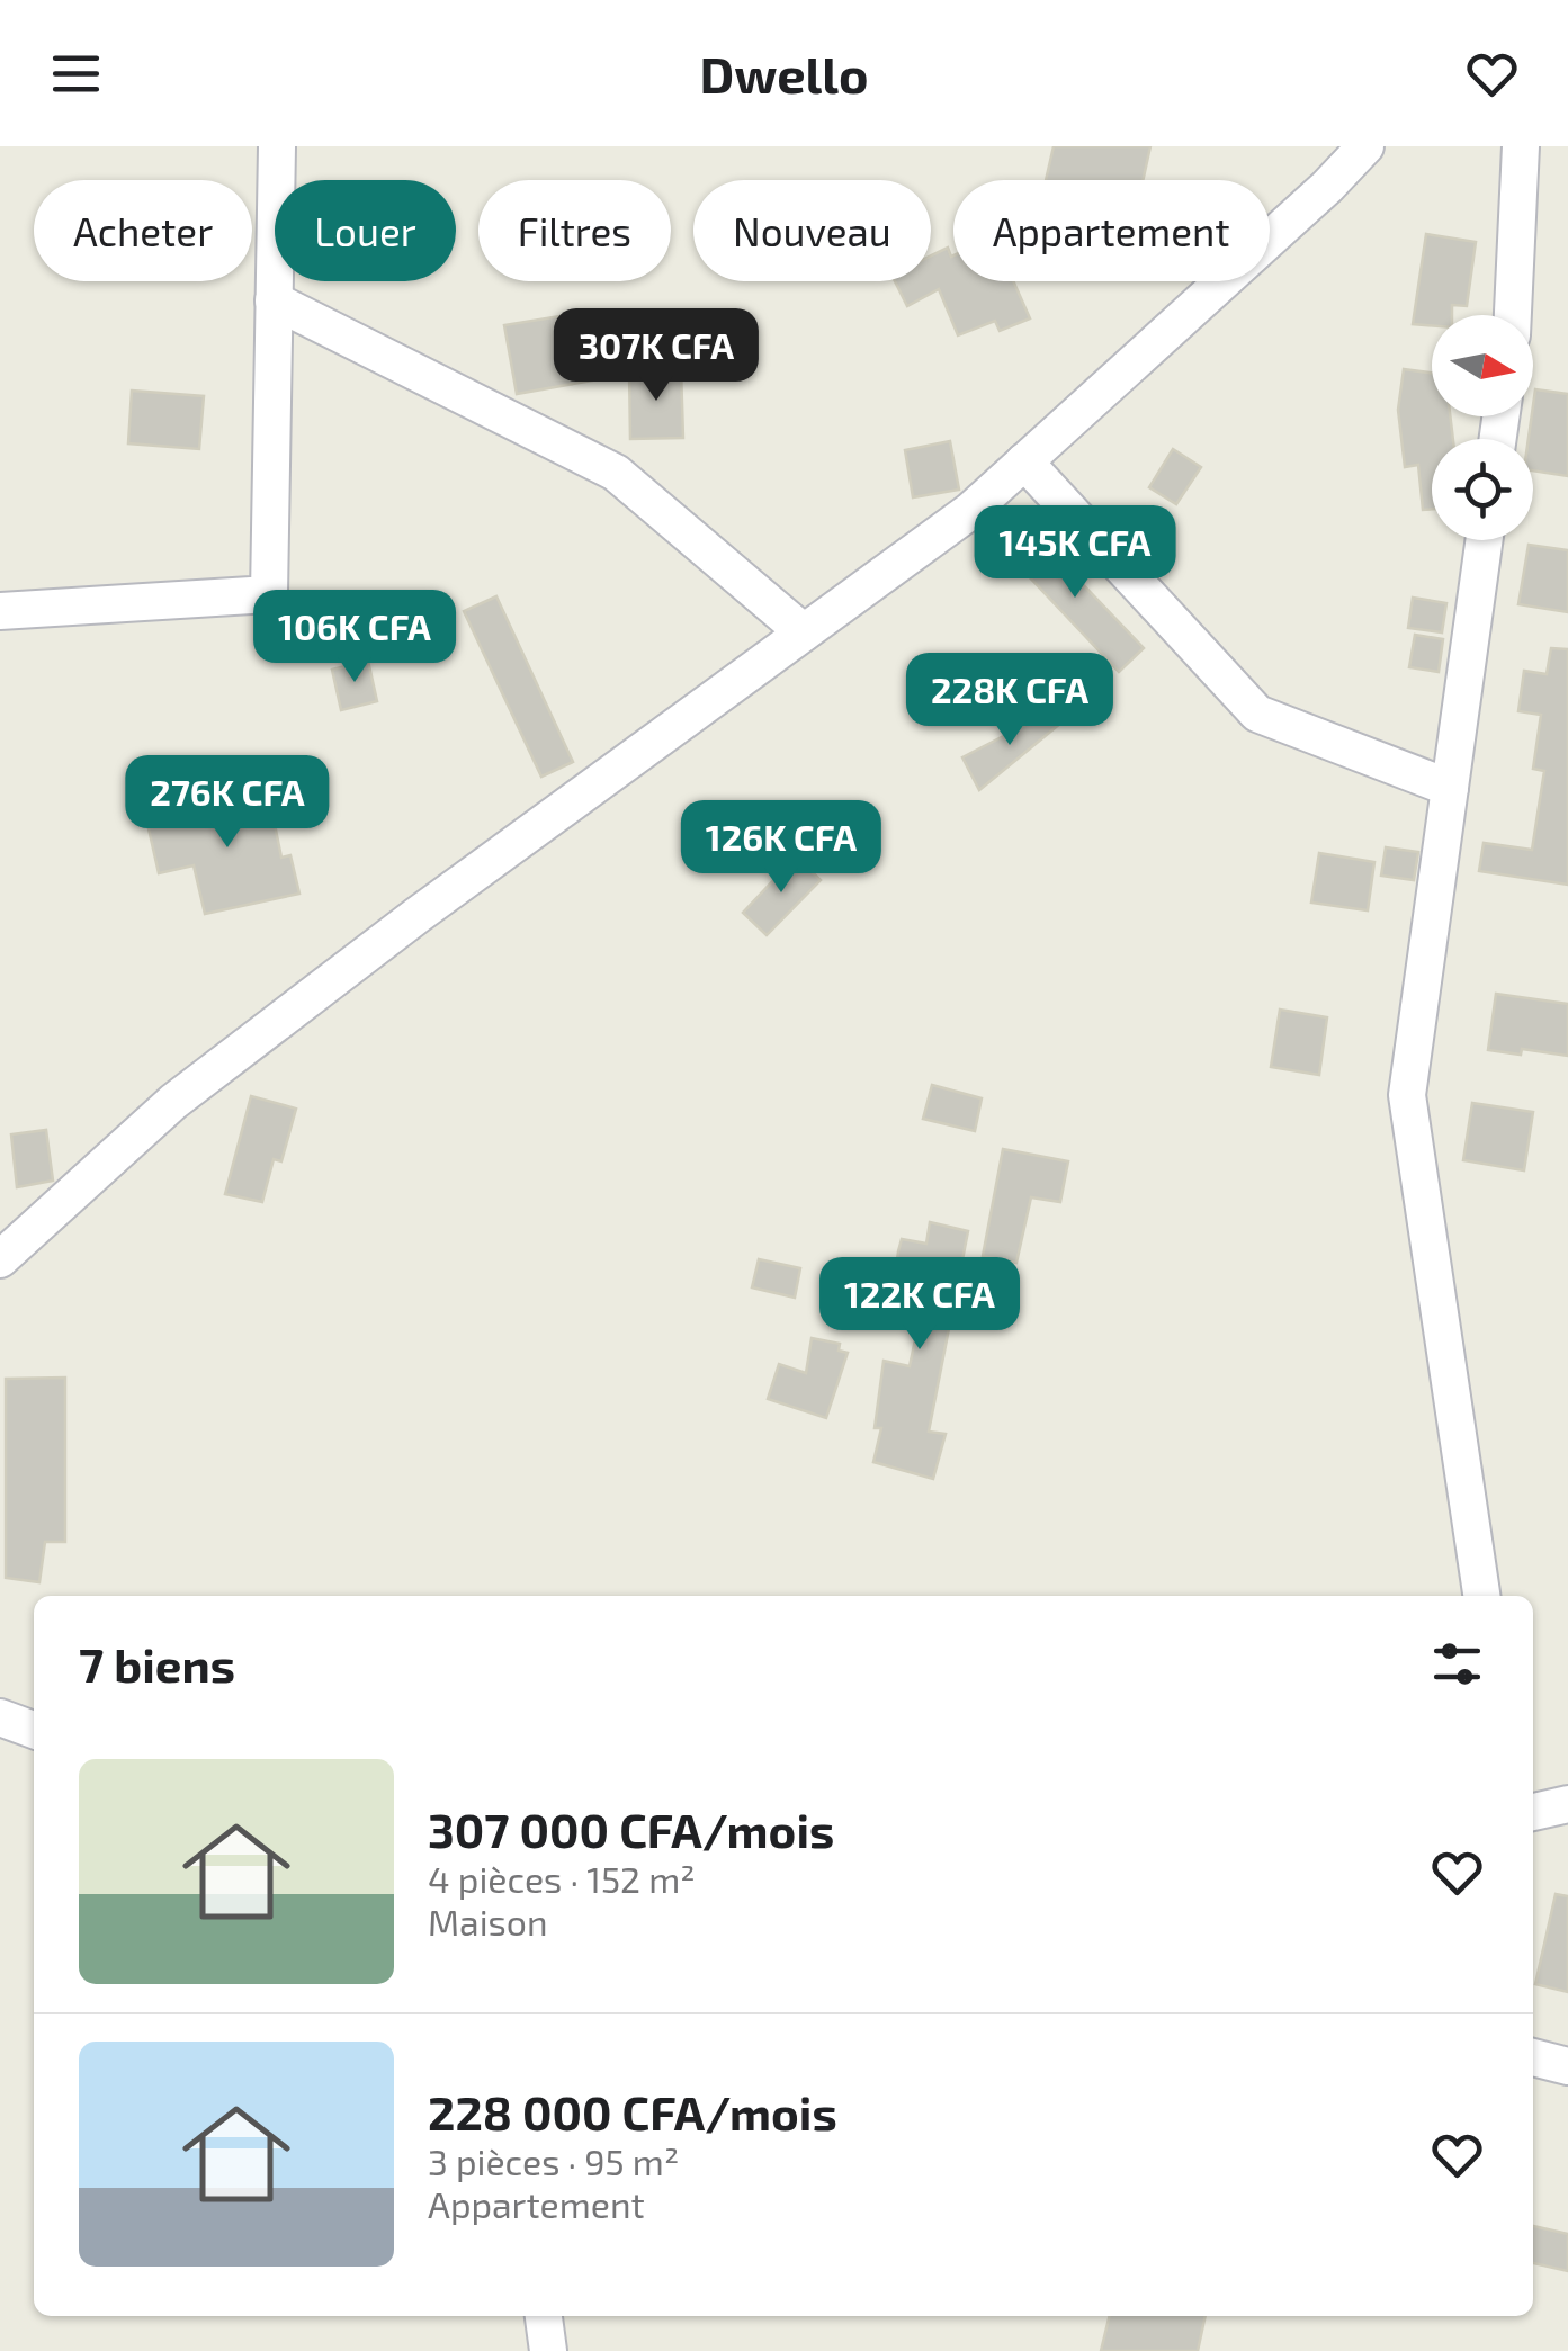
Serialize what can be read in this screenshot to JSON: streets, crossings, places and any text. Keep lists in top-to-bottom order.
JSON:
{
  "north": "right",
  "page": {
    "header": "Dwello",
    "chip": [
      "Acheter",
      "Louer",
      "Filtres",
      "Nouveau",
      "Appartement"
    ],
    "price": [
      "307K CFA",
      "145K CFA",
      "106K CFA",
      "228K CFA",
      "276K CFA",
      "126K CFA",
      "122K CFA"
    ],
    "heading": "7 biens",
    "list": [
      {
        "name": "307 000 CFA/mois",
        "note": "4 pièces · 152 m² · Maison"
      },
      {
        "name": "228 000 CFA/mois",
        "note": "3 pièces · 95 m² · Appartement"
      }
    ]
  }
}
